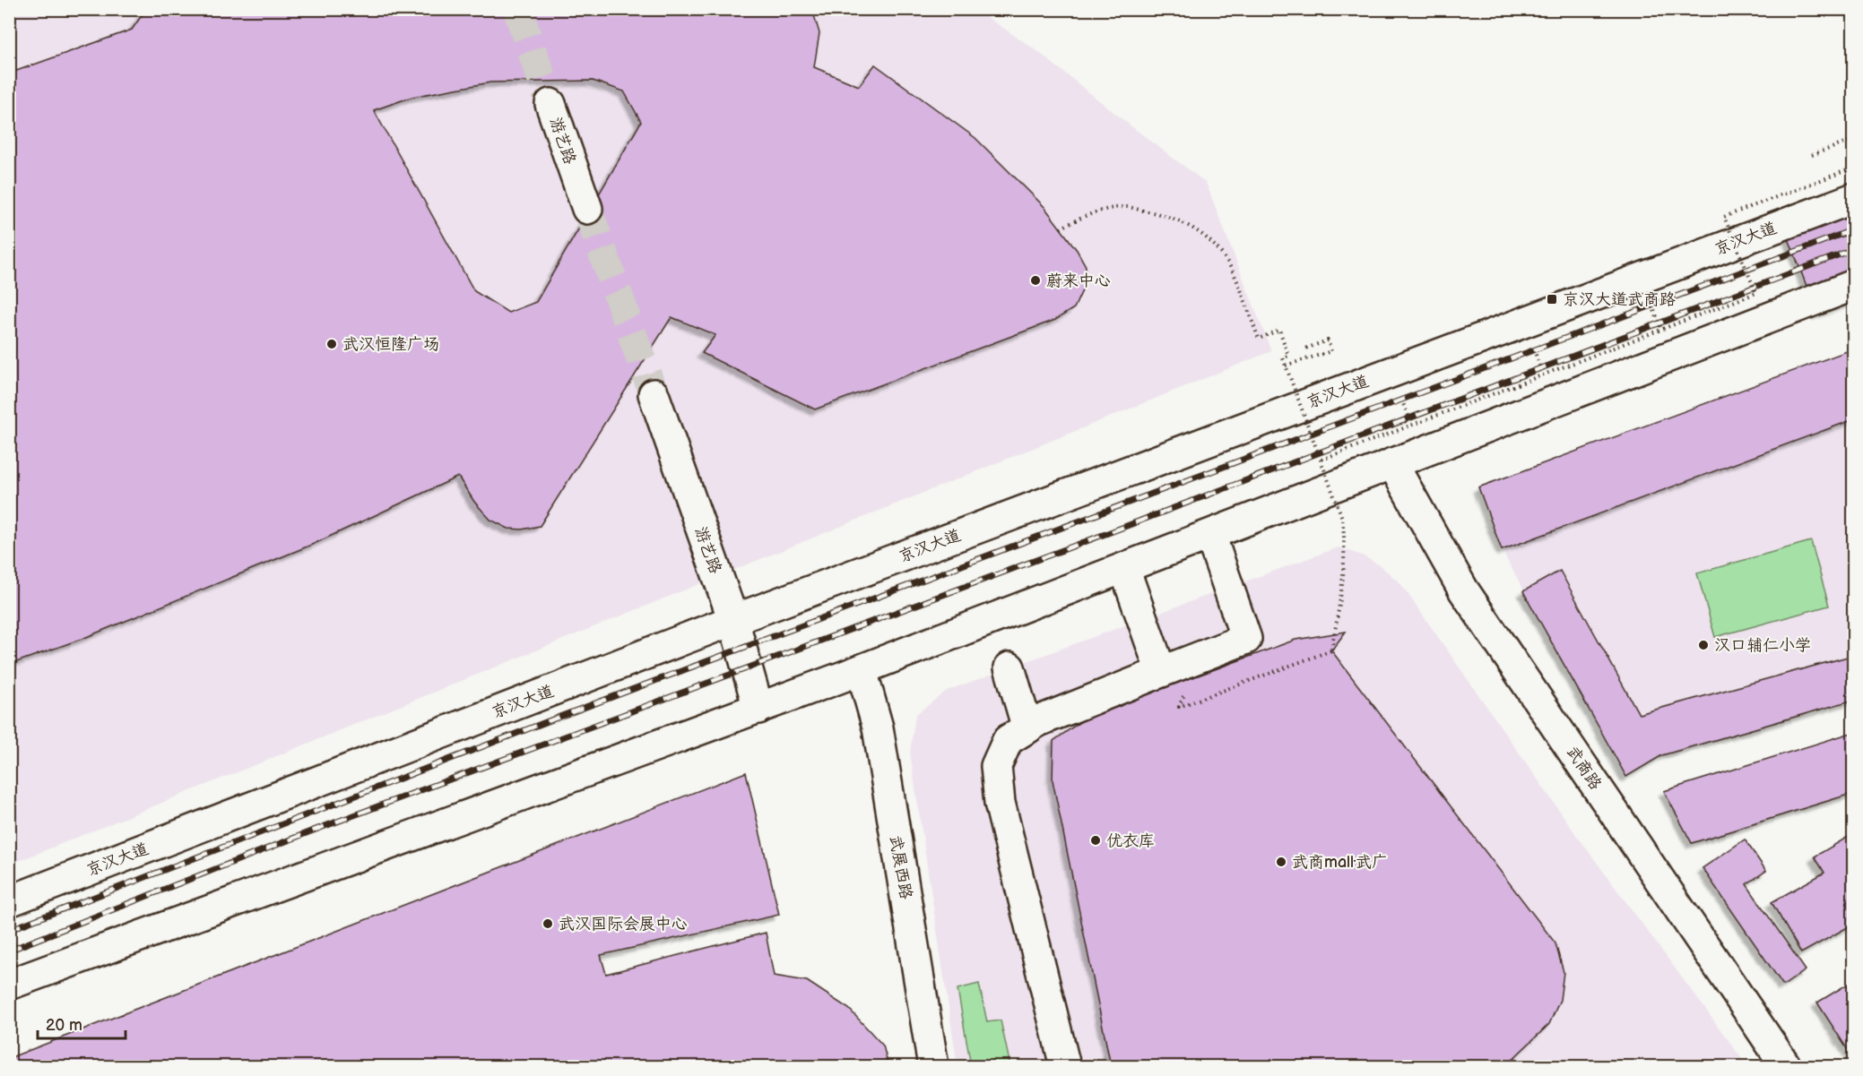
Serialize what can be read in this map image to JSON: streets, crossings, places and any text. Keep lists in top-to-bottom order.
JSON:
{
  "streets": {
    "main road": [
      "游艺路",
      "京汉大道",
      "武商路",
      "武展西路"
    ]
  },
  "crossings": [
    ["游艺路", "京汉大道"]
  ],
  "places": {
    "other": [
      "蔚来中心",
      "武汉恒隆广场",
      "汉口辅仁小学",
      "优衣库",
      "武商mall·武广",
      "武汉国际会展中心"
    ],
    "transit": ["京汉大道武商路"]
  },
  "scale_bar": "20 m"
}
